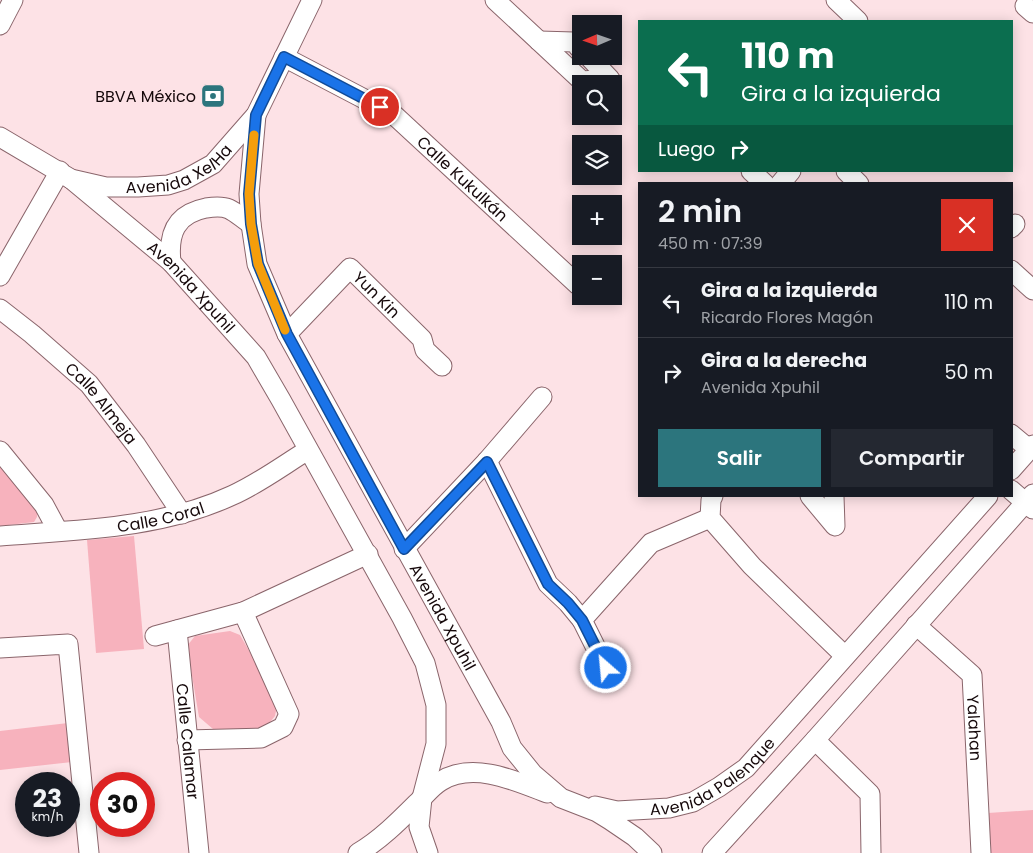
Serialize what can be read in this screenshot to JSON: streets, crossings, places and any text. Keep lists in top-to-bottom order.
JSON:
{
  "streets": {
    "street": [
      "Avenida XelHa",
      "Calle Kukulkán",
      "Avenida Xpuhil",
      "Yun Kin",
      "Calle Almeja",
      "Calle Coral",
      "Yalahan",
      "Calle Calamar",
      "Avenida Palenque"
    ]
  },
  "crossings": [
    ["Avenida XelHa", "Calle Kukulkán"],
    ["Avenida XelHa", "Avenida Xpuhil"],
    ["Avenida Xpuhil", "Yun Kin"],
    ["Avenida Xpuhil", "Calle Coral"],
    ["Avenida Xpuhil", "Avenida Palenque"],
    ["Calle Almeja", "Calle Coral"]
  ],
  "places": {
    "bank": ["BBVA México"]
  },
  "north": "left",
  "page": {
    "map_buttons": ["+", "−"],
    "turn": ["110 m", "Gira a la izquierda"],
    "then": "Luego",
    "heading": ["2 min", "450 m · 07:39"],
    "list": [
      {
        "name": "Gira a la izquierda",
        "note": "Ricardo Flores Magón",
        "value": "110 m"
      },
      {
        "name": "Gira a la derecha",
        "note": "Avenida Xpuhil",
        "value": "50 m"
      }
    ],
    "buttons": ["Salir", "Compartir"],
    "speed": "23 km/h",
    "limit": "30"
  }
}
